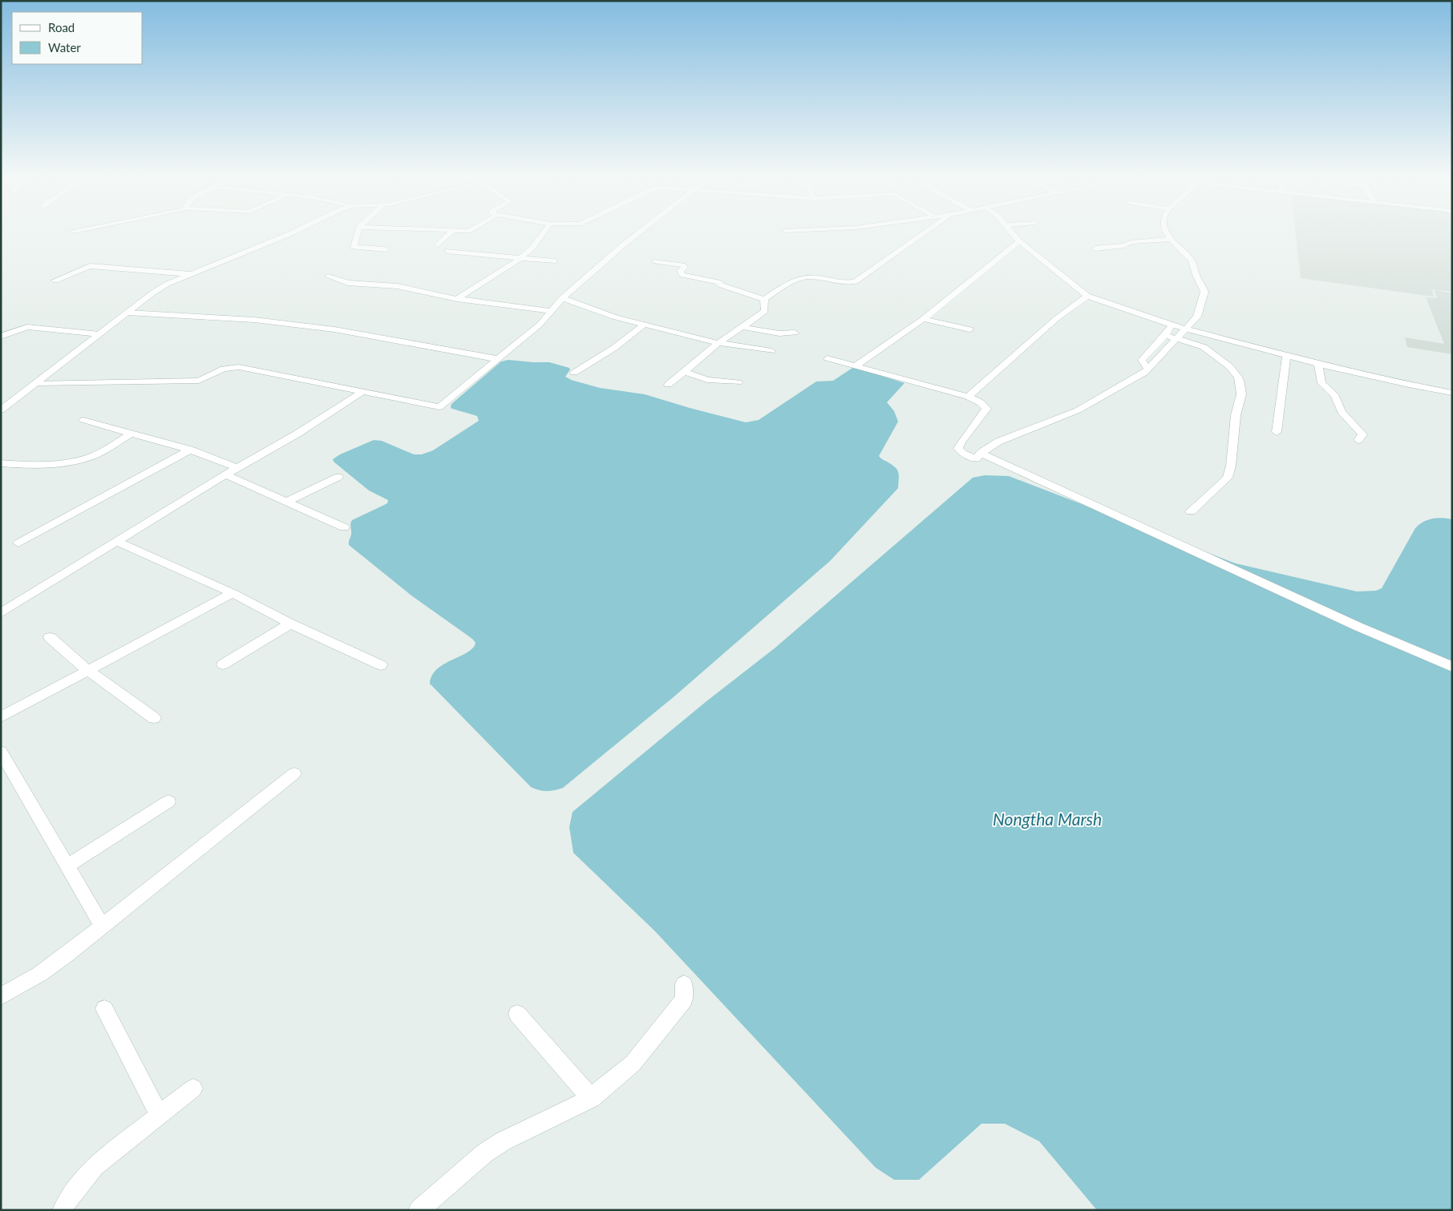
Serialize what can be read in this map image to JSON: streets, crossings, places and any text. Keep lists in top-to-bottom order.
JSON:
{
  "water": ["Nongtha Marsh"],
  "legend": ["Road", "Water"]
}
